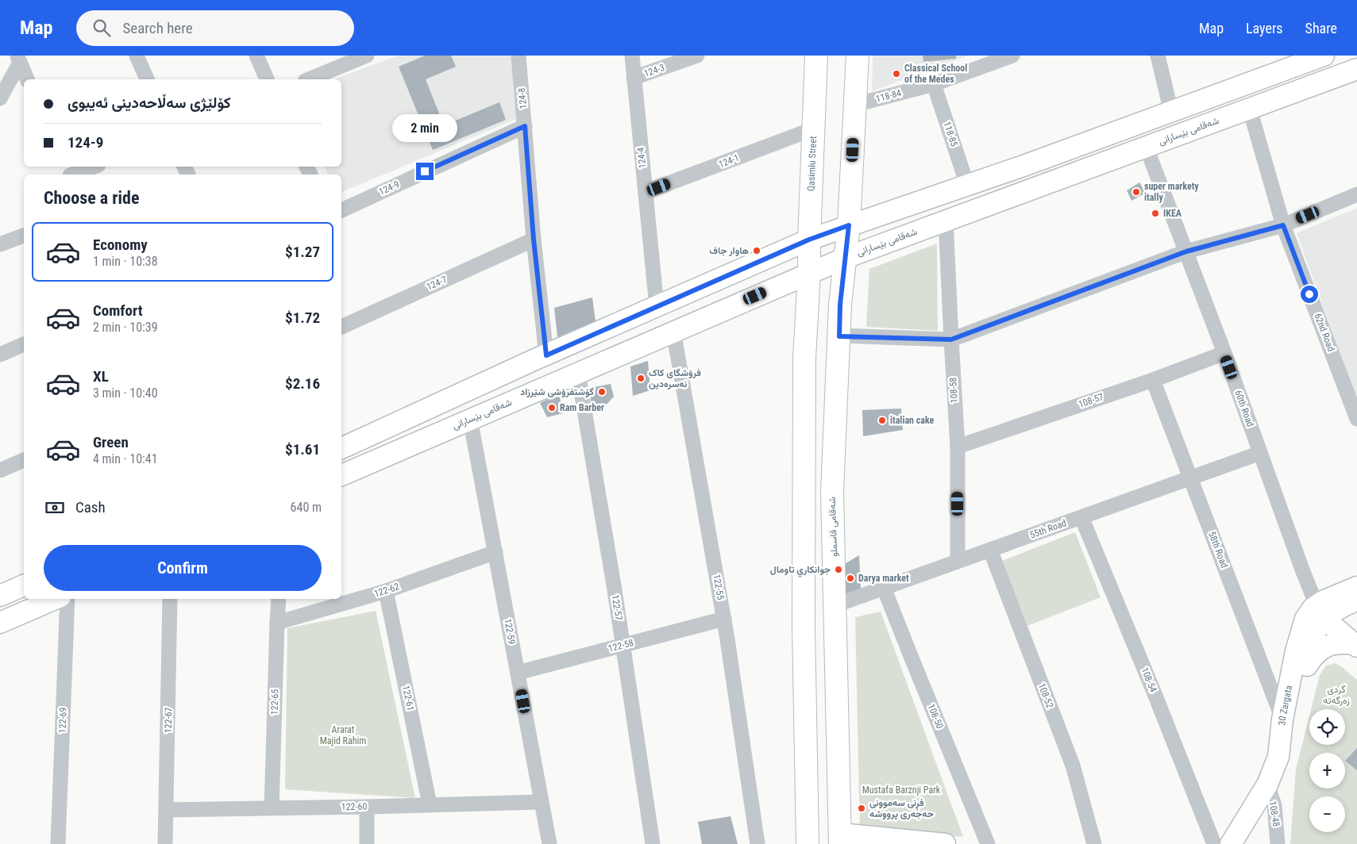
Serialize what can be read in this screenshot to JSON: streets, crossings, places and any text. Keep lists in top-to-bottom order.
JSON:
{
  "streets": {
    "main road": [
      "شەقامی بێسارانی",
      "Qasimlu Street",
      "شەقامی قاسملو",
      "30 Zargata"
    ],
    "street": [
      "124-3",
      "118-84",
      "124-8",
      "118-85",
      "124-4",
      "124-1",
      "124-9",
      "124-7",
      "62nd Road",
      "108-58",
      "108-57",
      "60th Road",
      "55th Road",
      "58th Road",
      "122-55",
      "122-62",
      "122-57",
      "122-59",
      "122-58",
      "108-54",
      "108-52",
      "122-61",
      "122-65",
      "108-50",
      "122-69",
      "122-67",
      "122-60",
      "108-48"
    ]
  },
  "crossings": [
    ["124-3", "124-4"],
    ["118-84", "118-85"],
    ["124-8", "124-9"],
    ["124-8", "124-7"],
    ["شەقامی بێسارانی", "Qasimlu Street"],
    ["شەقامی بێسارانی", "62nd Road"],
    ["شەقامی بێسارانی", "108-58"],
    ["شەقامی بێسارانی", "60th Road"],
    ["شەقامی بێسارانی", "شەقامی قاسملو"],
    ["شەقامی بێسارانی", "122-55"],
    ["شەقامی بێسارانی", "122-57"],
    ["شەقامی بێسارانی", "122-59"],
    ["124-4", "124-1"],
    ["124-1", "Qasimlu Street"],
    ["108-58", "108-57"],
    ["108-58", "55th Road"],
    ["108-57", "60th Road"],
    ["108-57", "58th Road"],
    ["60th Road", "55th Road"],
    ["60th Road", "30 Zargata"],
    ["شەقامی قاسملو", "55th Road"],
    ["55th Road", "58th Road"],
    ["55th Road", "108-54"],
    ["55th Road", "108-52"],
    ["55th Road", "108-50"],
    ["58th Road", "30 Zargata"],
    ["122-55", "122-58"],
    ["122-62", "122-59"],
    ["122-62", "122-61"],
    ["122-62", "122-65"],
    ["122-57", "122-58"],
    ["122-59", "122-58"],
    ["122-59", "122-60"],
    ["122-61", "122-60"],
    ["122-65", "122-60"],
    ["30 Zargata", "108-48"],
    ["122-67", "122-60"]
  ],
  "parks": ["گردی زەرگەتە", "Ararat Majid Rahim", "Mustafa Barznji Park"],
  "places": [
    "Classical School of the Medes",
    "super markety itally",
    "IKEA",
    "هاوار جاف",
    "فرۆشگای کاک نەسرەدین",
    "گۆشتفرۆشی شێرزاد",
    "Ram Barber",
    "italian cake",
    "جوانكاري تاومال",
    "Darya market",
    "فڕنی سەموونی حەجەری پرووشە"
  ],
  "page": {
    "header": "Map",
    "search": "Search here",
    "nav": ["Map", "Layers", "Share"],
    "banner": ["کۆلێژی سەڵاحەدینی ئەیبوی", "124-9"],
    "bubble": "2 min",
    "heading": "Choose a ride",
    "list": [
      {
        "name": "Economy",
        "note": "1 min · 10:38",
        "value": "$1.27"
      },
      {
        "name": "Comfort",
        "note": "2 min · 10:39",
        "value": "$1.72"
      },
      {
        "name": "XL",
        "note": "3 min · 10:40",
        "value": "$2.16"
      },
      {
        "name": "Green",
        "note": "4 min · 10:41",
        "value": "$1.61"
      }
    ],
    "pay": ["Cash", "640 m"],
    "buttons": "Confirm",
    "map_buttons": ["+", "−"]
  }
}
